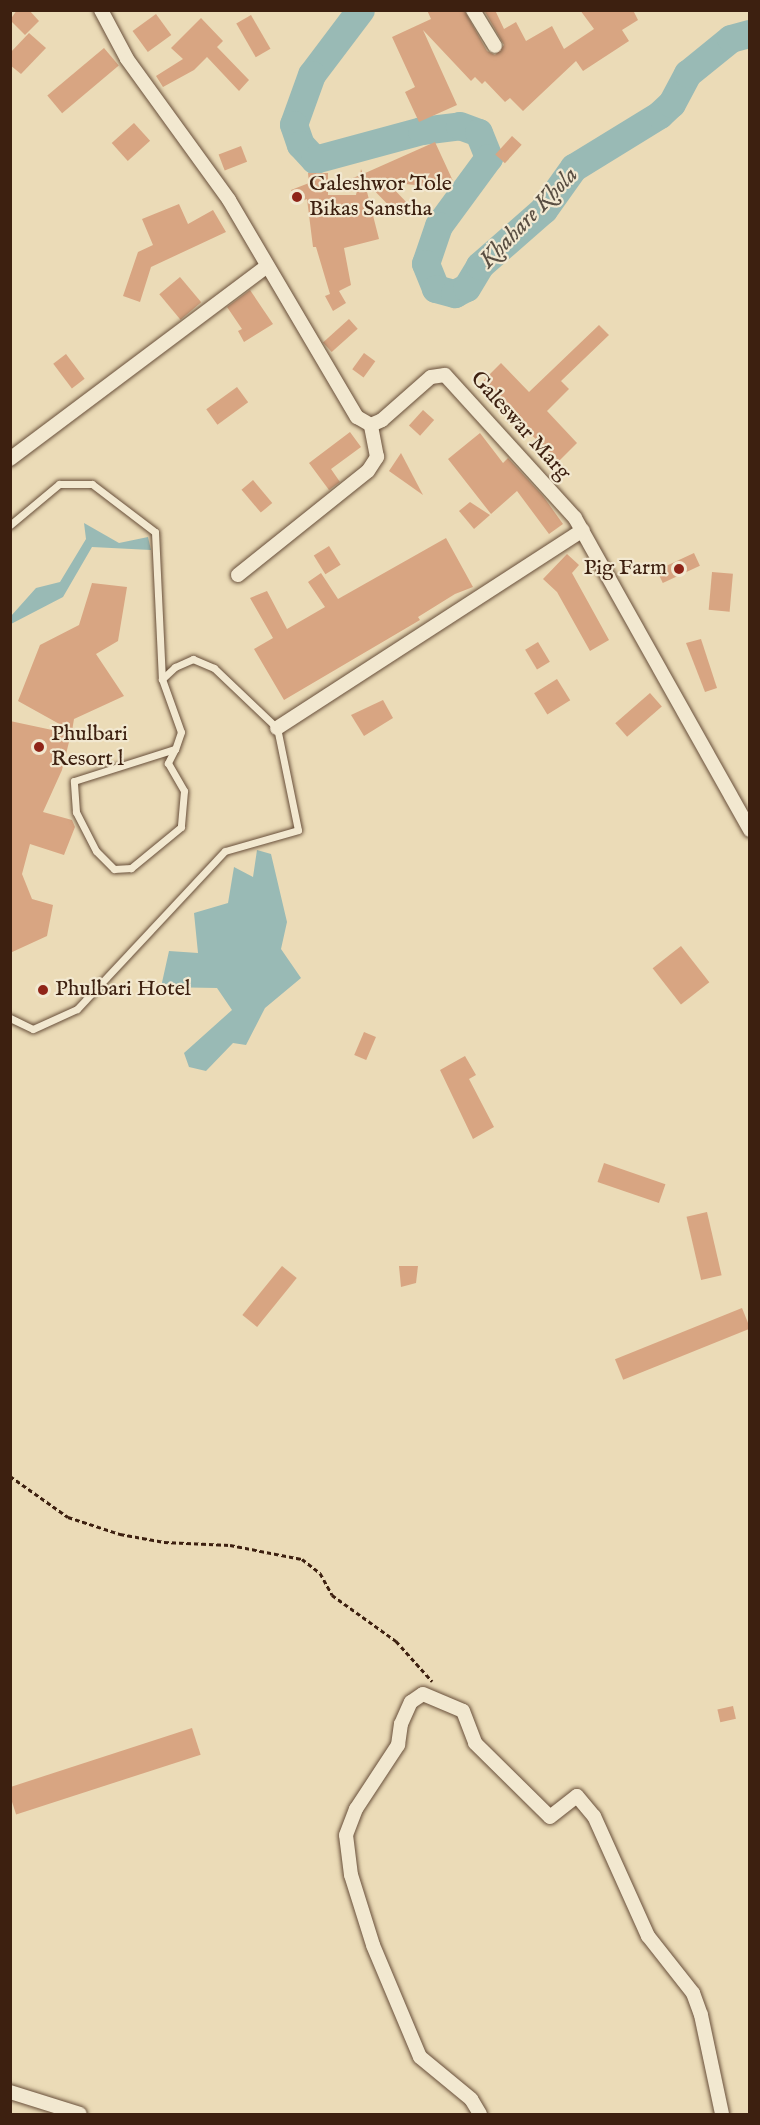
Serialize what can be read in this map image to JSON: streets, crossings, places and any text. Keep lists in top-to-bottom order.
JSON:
{
  "streets": {
    "street": ["Galeswar Marg"]
  },
  "water": ["Khahare Khola"],
  "places": [
    "Galeshwor Tole Bikas Sanstha",
    "Pig Farm",
    "Phulbari Resort l",
    "Phulbari Hotel"
  ]
}
